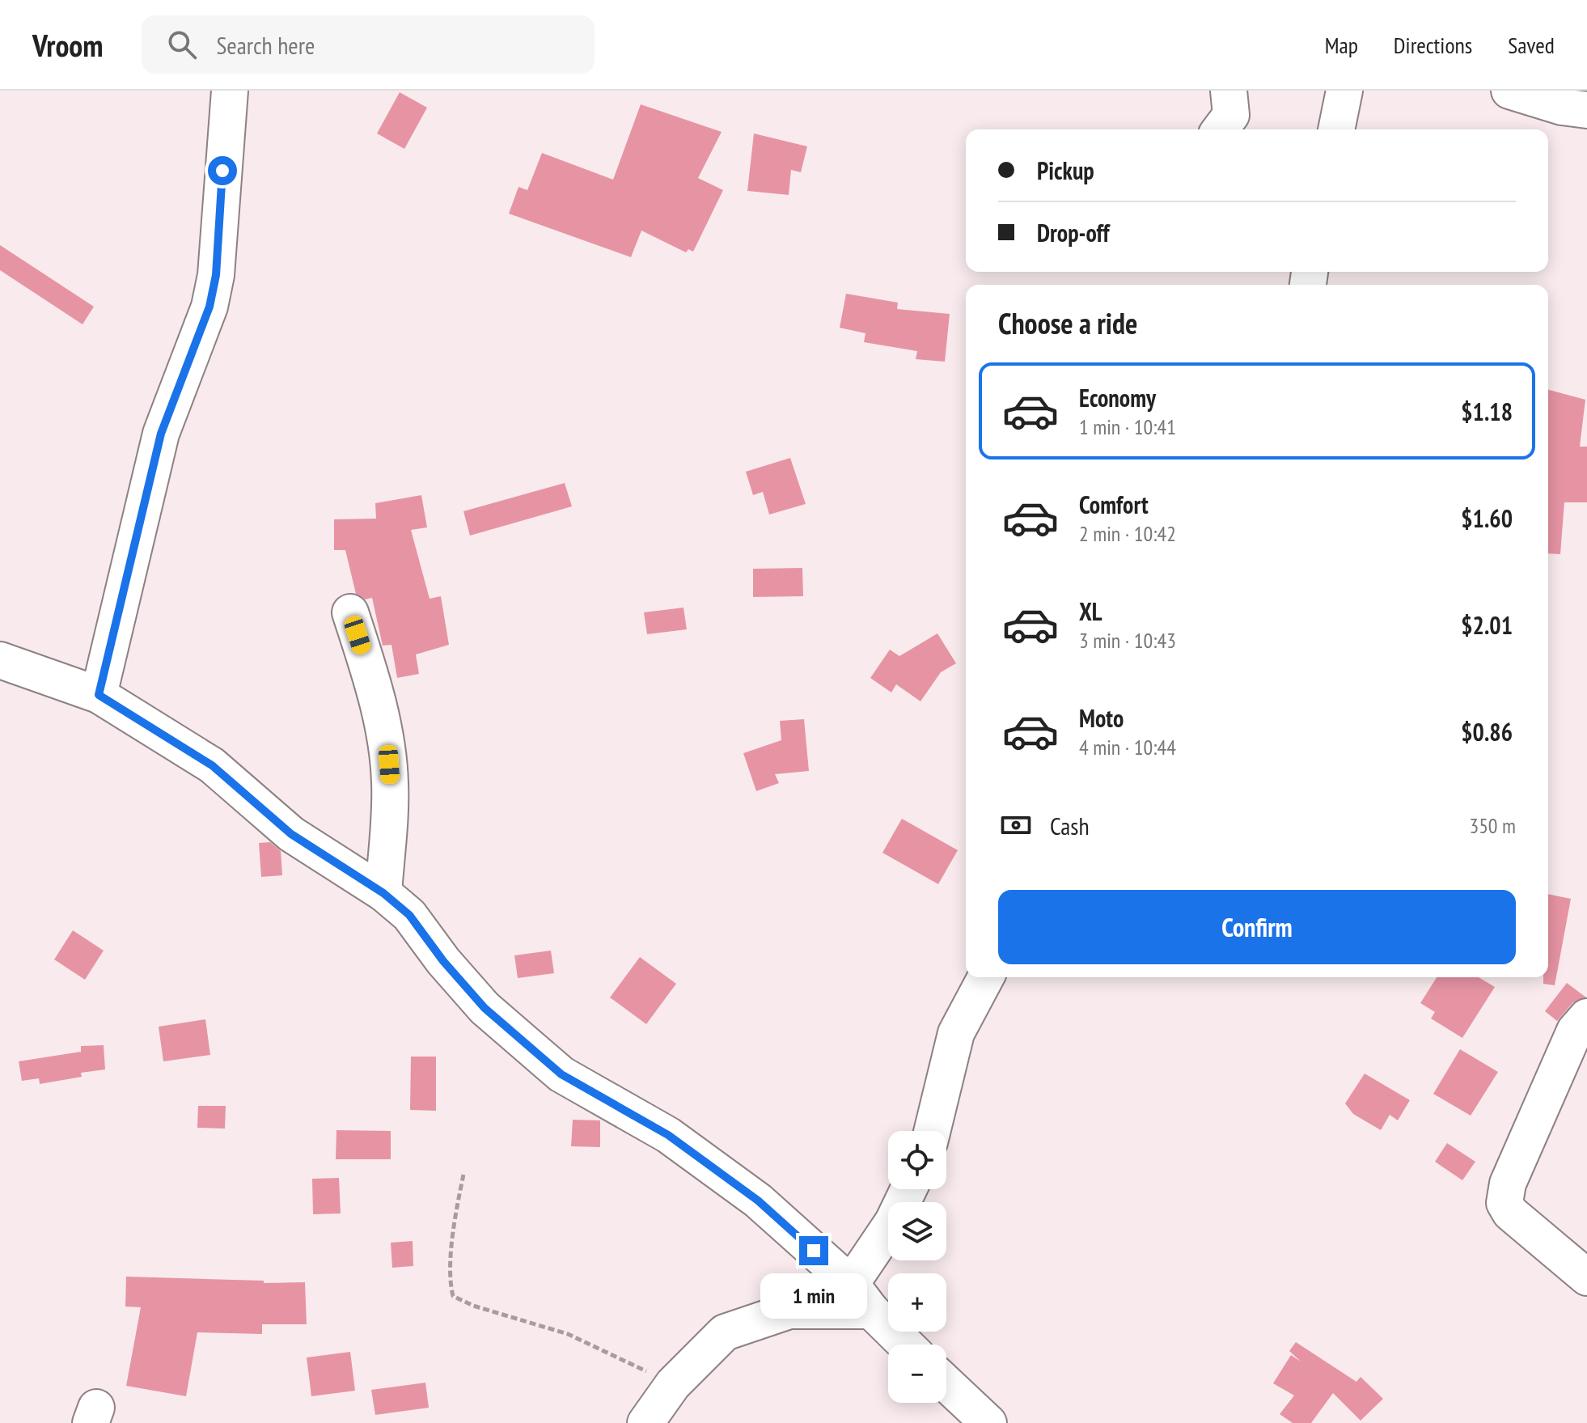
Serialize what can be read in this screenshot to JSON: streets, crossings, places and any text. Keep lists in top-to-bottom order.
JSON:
{
  "page": {
    "header": "Vroom",
    "search": "Search here",
    "nav": ["Map", "Directions", "Saved"],
    "banner": ["Pickup", "Drop-off"],
    "heading": "Choose a ride",
    "list": [
      {
        "name": "Economy",
        "note": "1 min · 10:41",
        "value": "$1.18"
      },
      {
        "name": "Comfort",
        "note": "2 min · 10:42",
        "value": "$1.60"
      },
      {
        "name": "XL",
        "note": "3 min · 10:43",
        "value": "$2.01"
      },
      {
        "name": "Moto",
        "note": "4 min · 10:44",
        "value": "$0.86"
      }
    ],
    "pay": ["Cash", "350 m"],
    "buttons": "Confirm",
    "map_buttons": ["+", "−"],
    "bubble": "1 min"
  }
}
